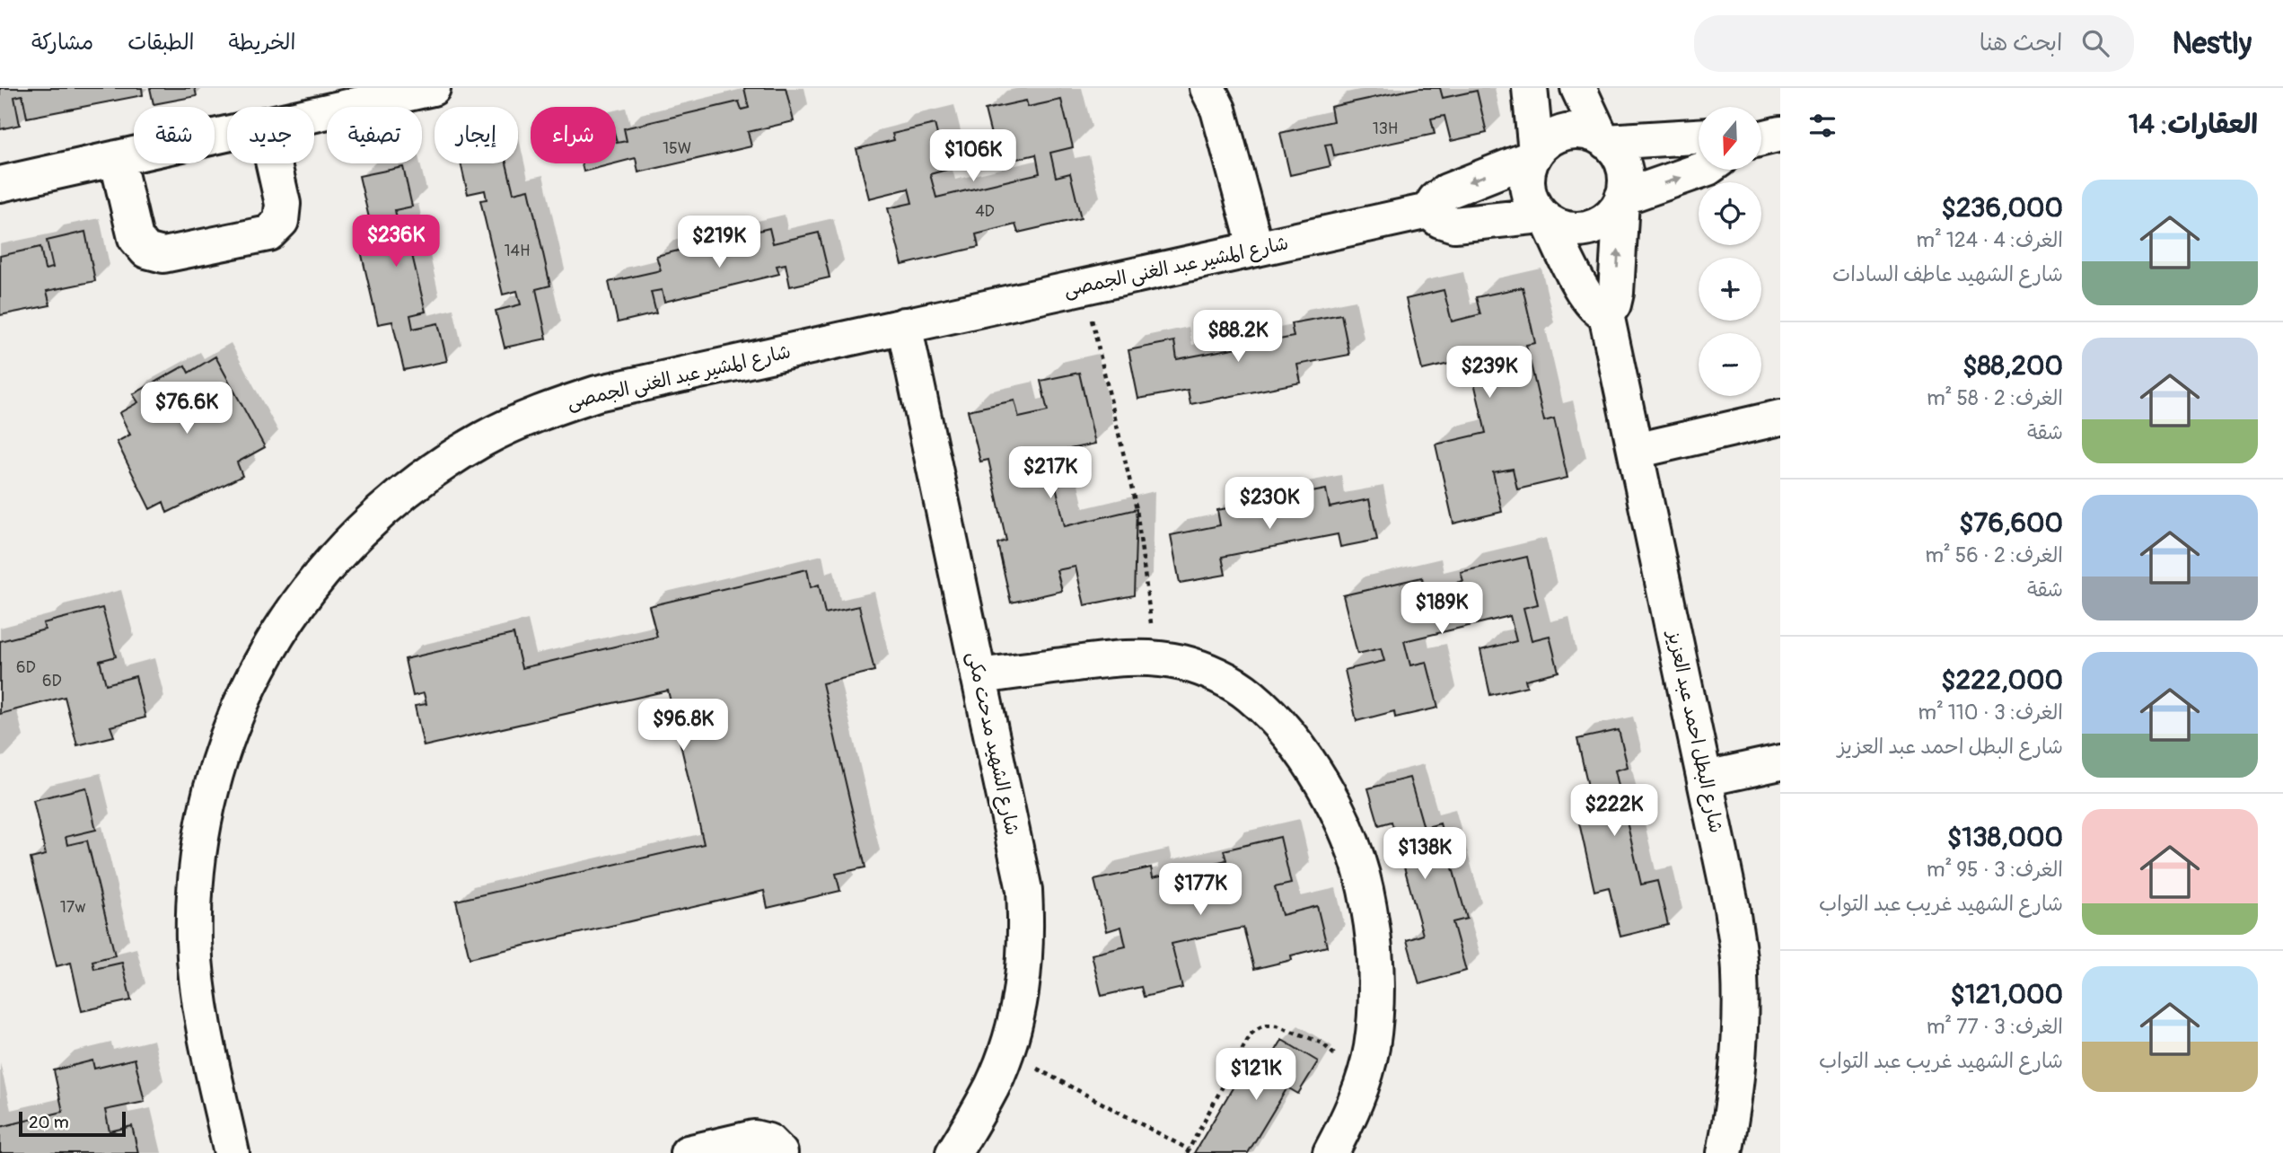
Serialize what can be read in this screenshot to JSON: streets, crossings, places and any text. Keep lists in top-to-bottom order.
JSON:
{
  "streets": {
    "street": ["شارع المشير عبد الغنى الجمصى", "شارع البطل احمد عبد العزيز", "شارع الشهيد مدحت مكى"]
  },
  "crossings": [
    ["شارع المشير عبد الغنى الجمصى", "شارع الشهيد مدحت مكى"]
  ],
  "house_numbers": [
    "13H",
    "15W",
    "4D",
    "14H",
    "6D",
    "6D",
    "17w"
  ],
  "scale_bar": "20 m",
  "north": "bottom",
  "page": {
    "header": "Nestly",
    "search": "ابحث هنا",
    "nav": ["الخريطة", "الطبقات", "مشاركة"],
    "heading": "العقارات: 14",
    "map_buttons": ["+", "−"],
    "chip": [
      "شراء",
      "إيجار",
      "تصفية",
      "جديد",
      "شقة"
    ],
    "price": [
      "$106K",
      "$236K",
      "$219K",
      "$88.2K",
      "$239K",
      "$76.6K",
      "$217K",
      "$230K",
      "$189K",
      "$96.8K",
      "$222K",
      "$138K",
      "$177K",
      "$121K"
    ],
    "list": [
      {
        "name": "$236,000",
        "note": "الغرف: 4 · 124 m² · شارع الشهيد عاطف السادات"
      },
      {
        "name": "$88,200",
        "note": "الغرف: 2 · 58 m² · شقة"
      },
      {
        "name": "$76,600",
        "note": "الغرف: 2 · 56 m² · شقة"
      },
      {
        "name": "$222,000",
        "note": "الغرف: 3 · 110 m² · شارع البطل احمد عبد العزيز"
      },
      {
        "name": "$138,000",
        "note": "الغرف: 3 · 95 m² · شارع الشهيد غريب عبد التواب"
      },
      {
        "name": "$121,000",
        "note": "الغرف: 3 · 77 m² · شارع الشهيد غريب عبد التواب"
      }
    ],
    "scale": "20 m"
  }
}
